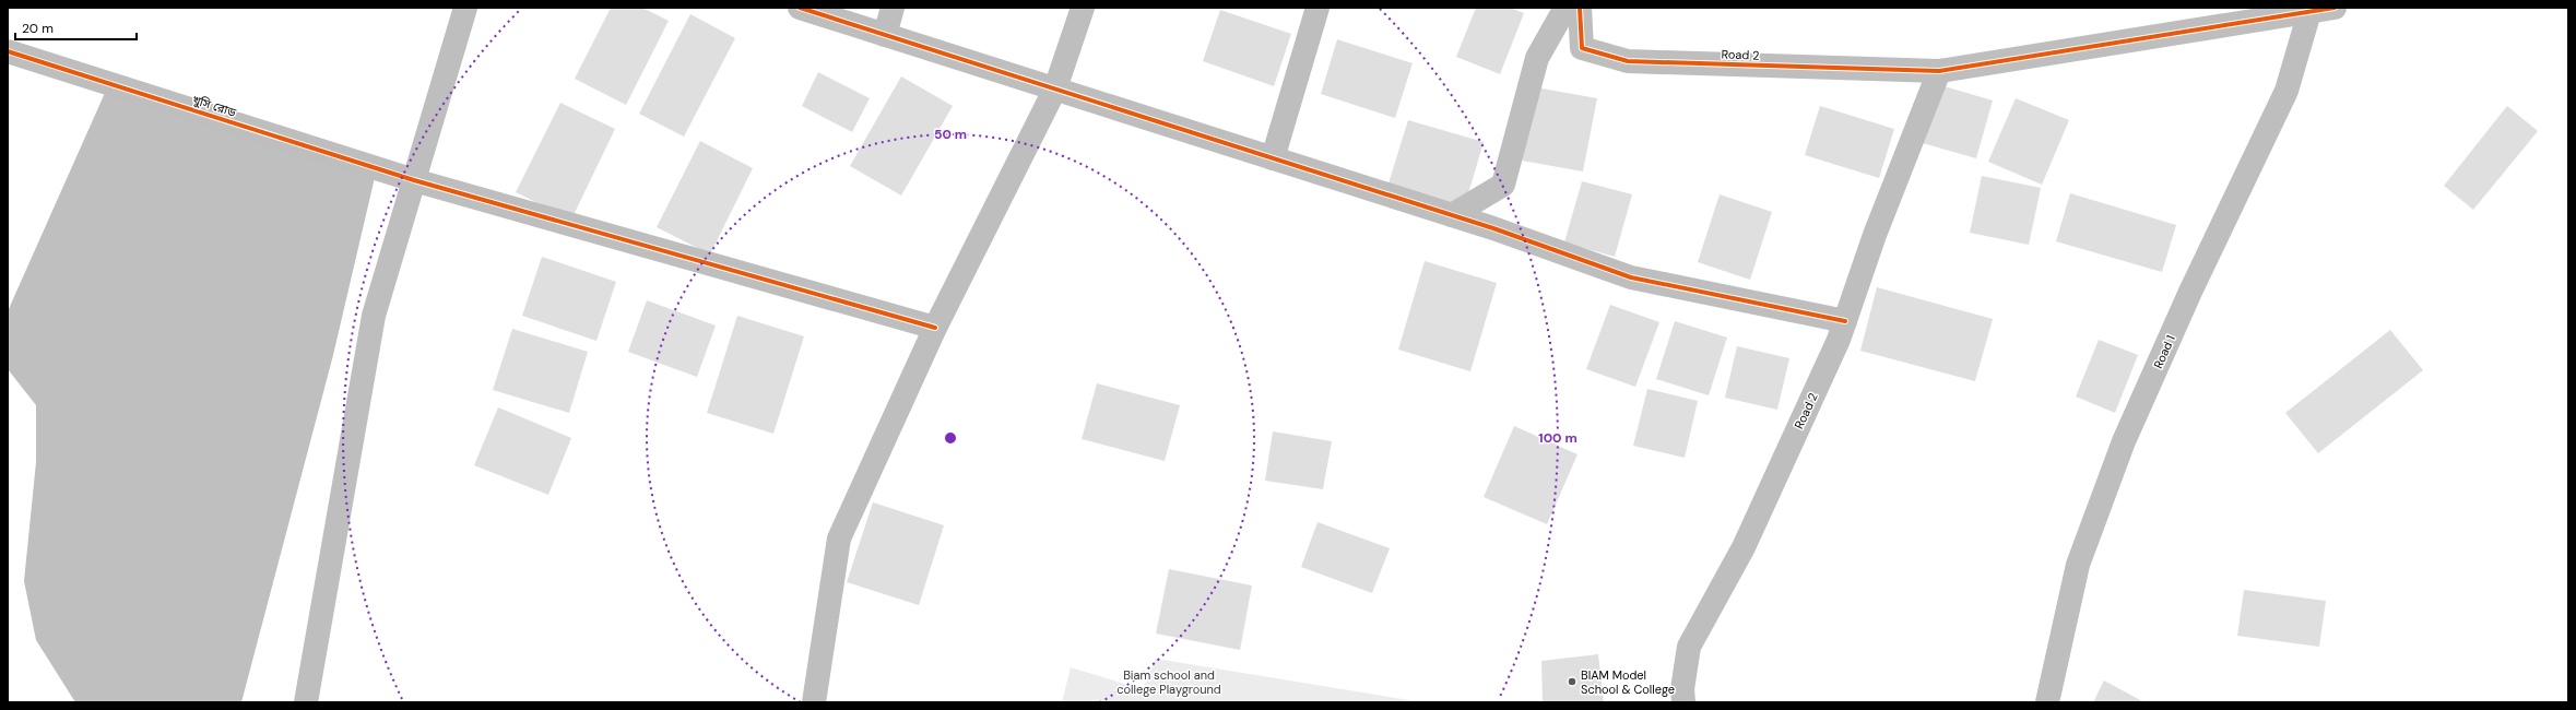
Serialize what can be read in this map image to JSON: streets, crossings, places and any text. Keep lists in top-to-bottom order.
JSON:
{
  "streets": {
    "street": ["Road 2", "খুসি রোড", "Road 1"]
  },
  "parks": ["Biam school and college Playground"],
  "places": ["BIAM Model School & College"],
  "scale_bar": "20 m",
  "rings": ["50 m", "100 m"]
}
